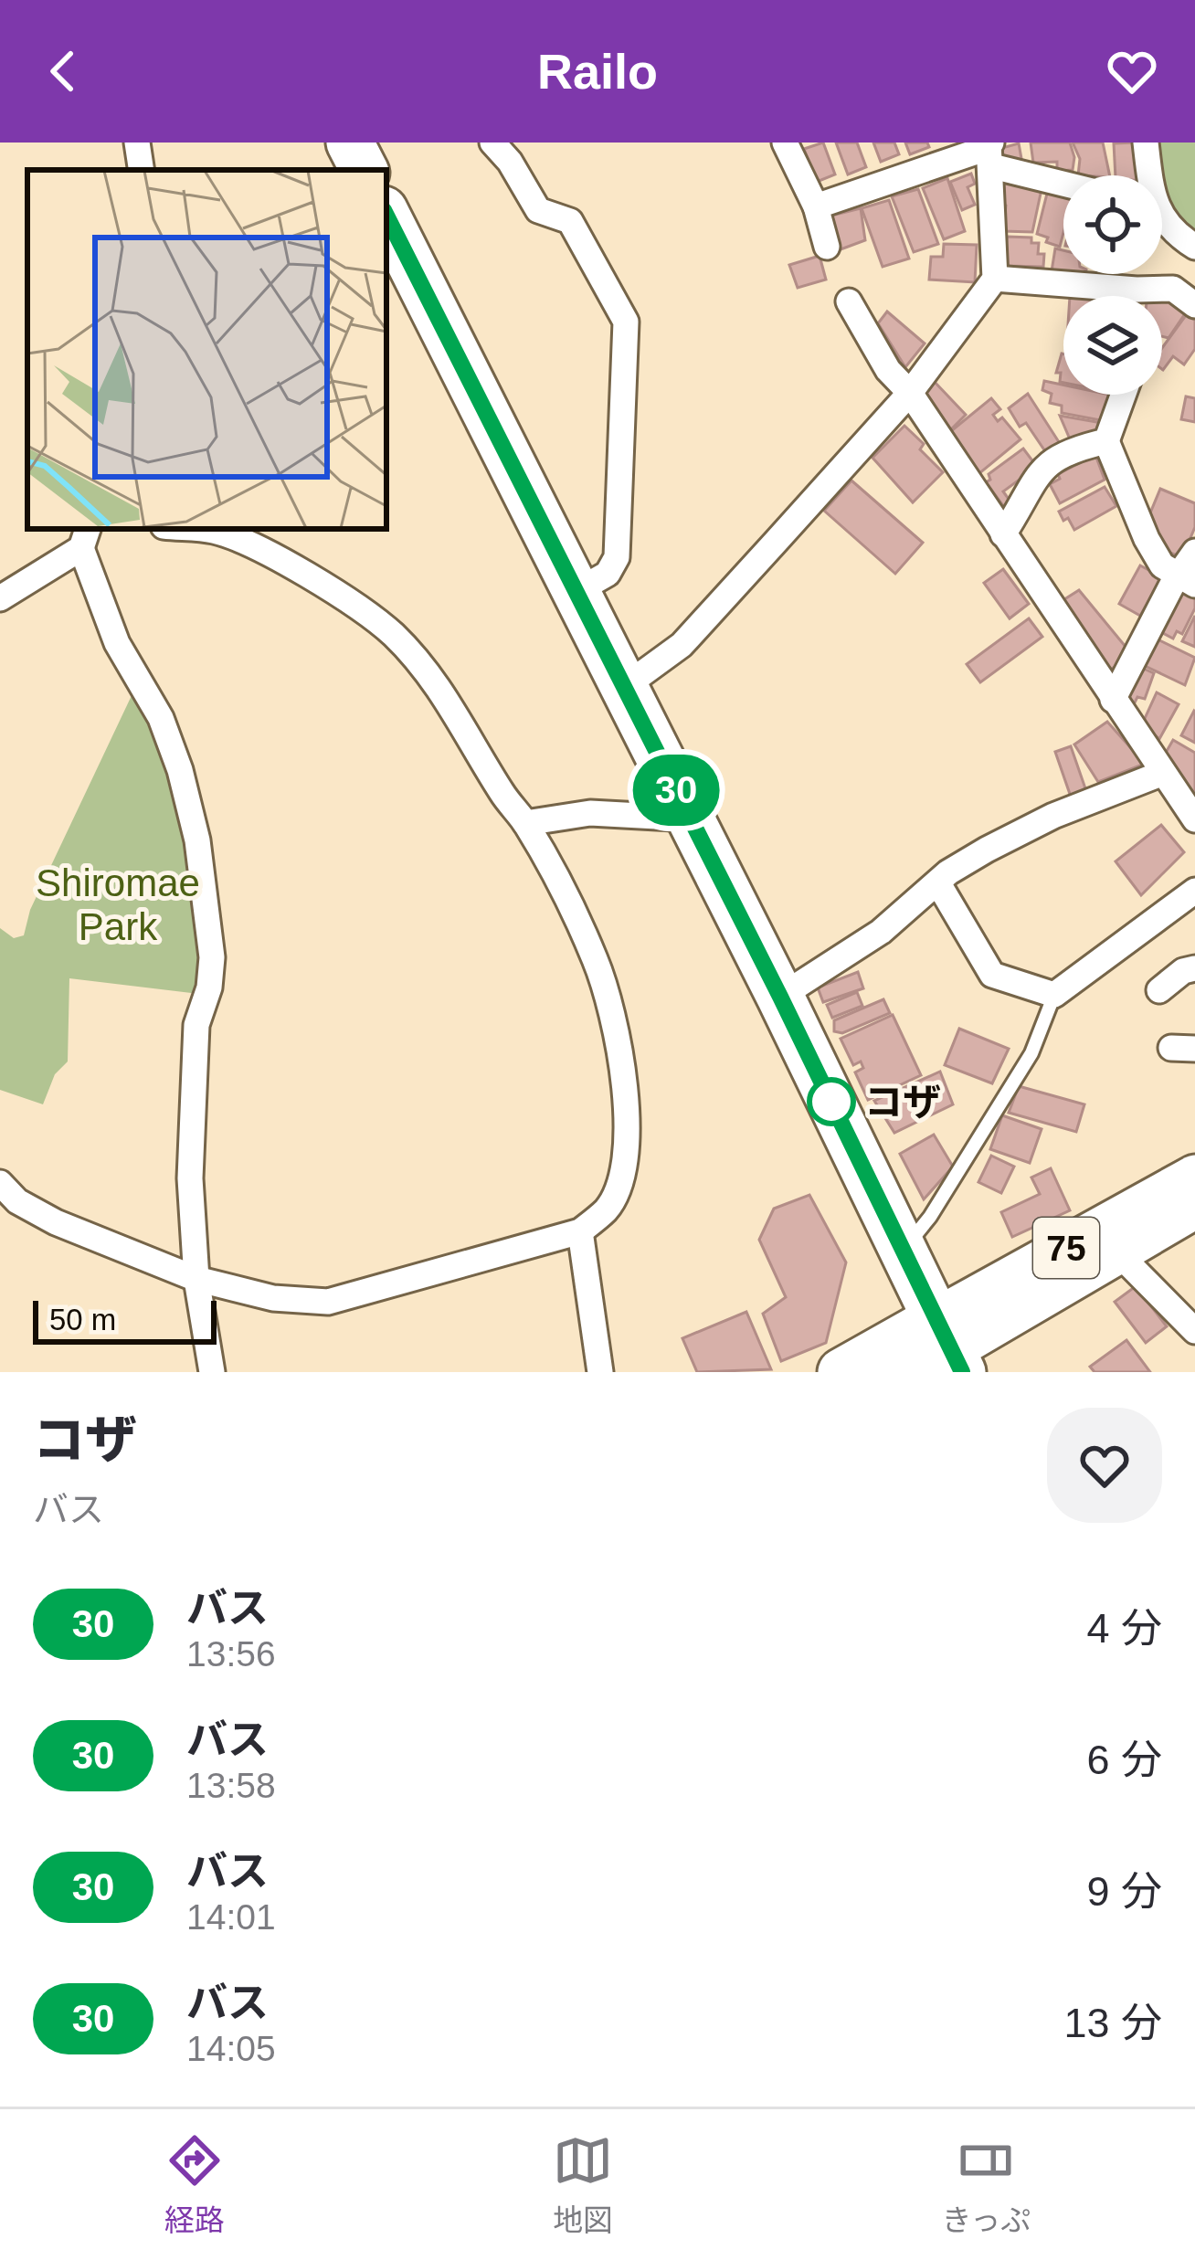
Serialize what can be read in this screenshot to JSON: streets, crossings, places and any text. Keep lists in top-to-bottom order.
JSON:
{
  "streets": {
    "main road": ["75"]
  },
  "parks": ["Shiromae Park"],
  "places": ["コザ"],
  "lines": ["bus line 30"],
  "scale_bar": "50 m",
  "page": {
    "header": "Railo",
    "on_map": "30",
    "scale": "50 m",
    "heading": ["コザ", "バス"],
    "list": [
      {
        "mark": "30",
        "name": "バス",
        "note": "13:56",
        "value": "4 分"
      },
      {
        "mark": "30",
        "name": "バス",
        "note": "13:58",
        "value": "6 分"
      },
      {
        "mark": "30",
        "name": "バス",
        "note": "14:01",
        "value": "9 分"
      },
      {
        "mark": "30",
        "name": "バス",
        "note": "14:05",
        "value": "13 分"
      }
    ],
    "tabs": ["経路", "地図", "きっぷ"]
  }
}
